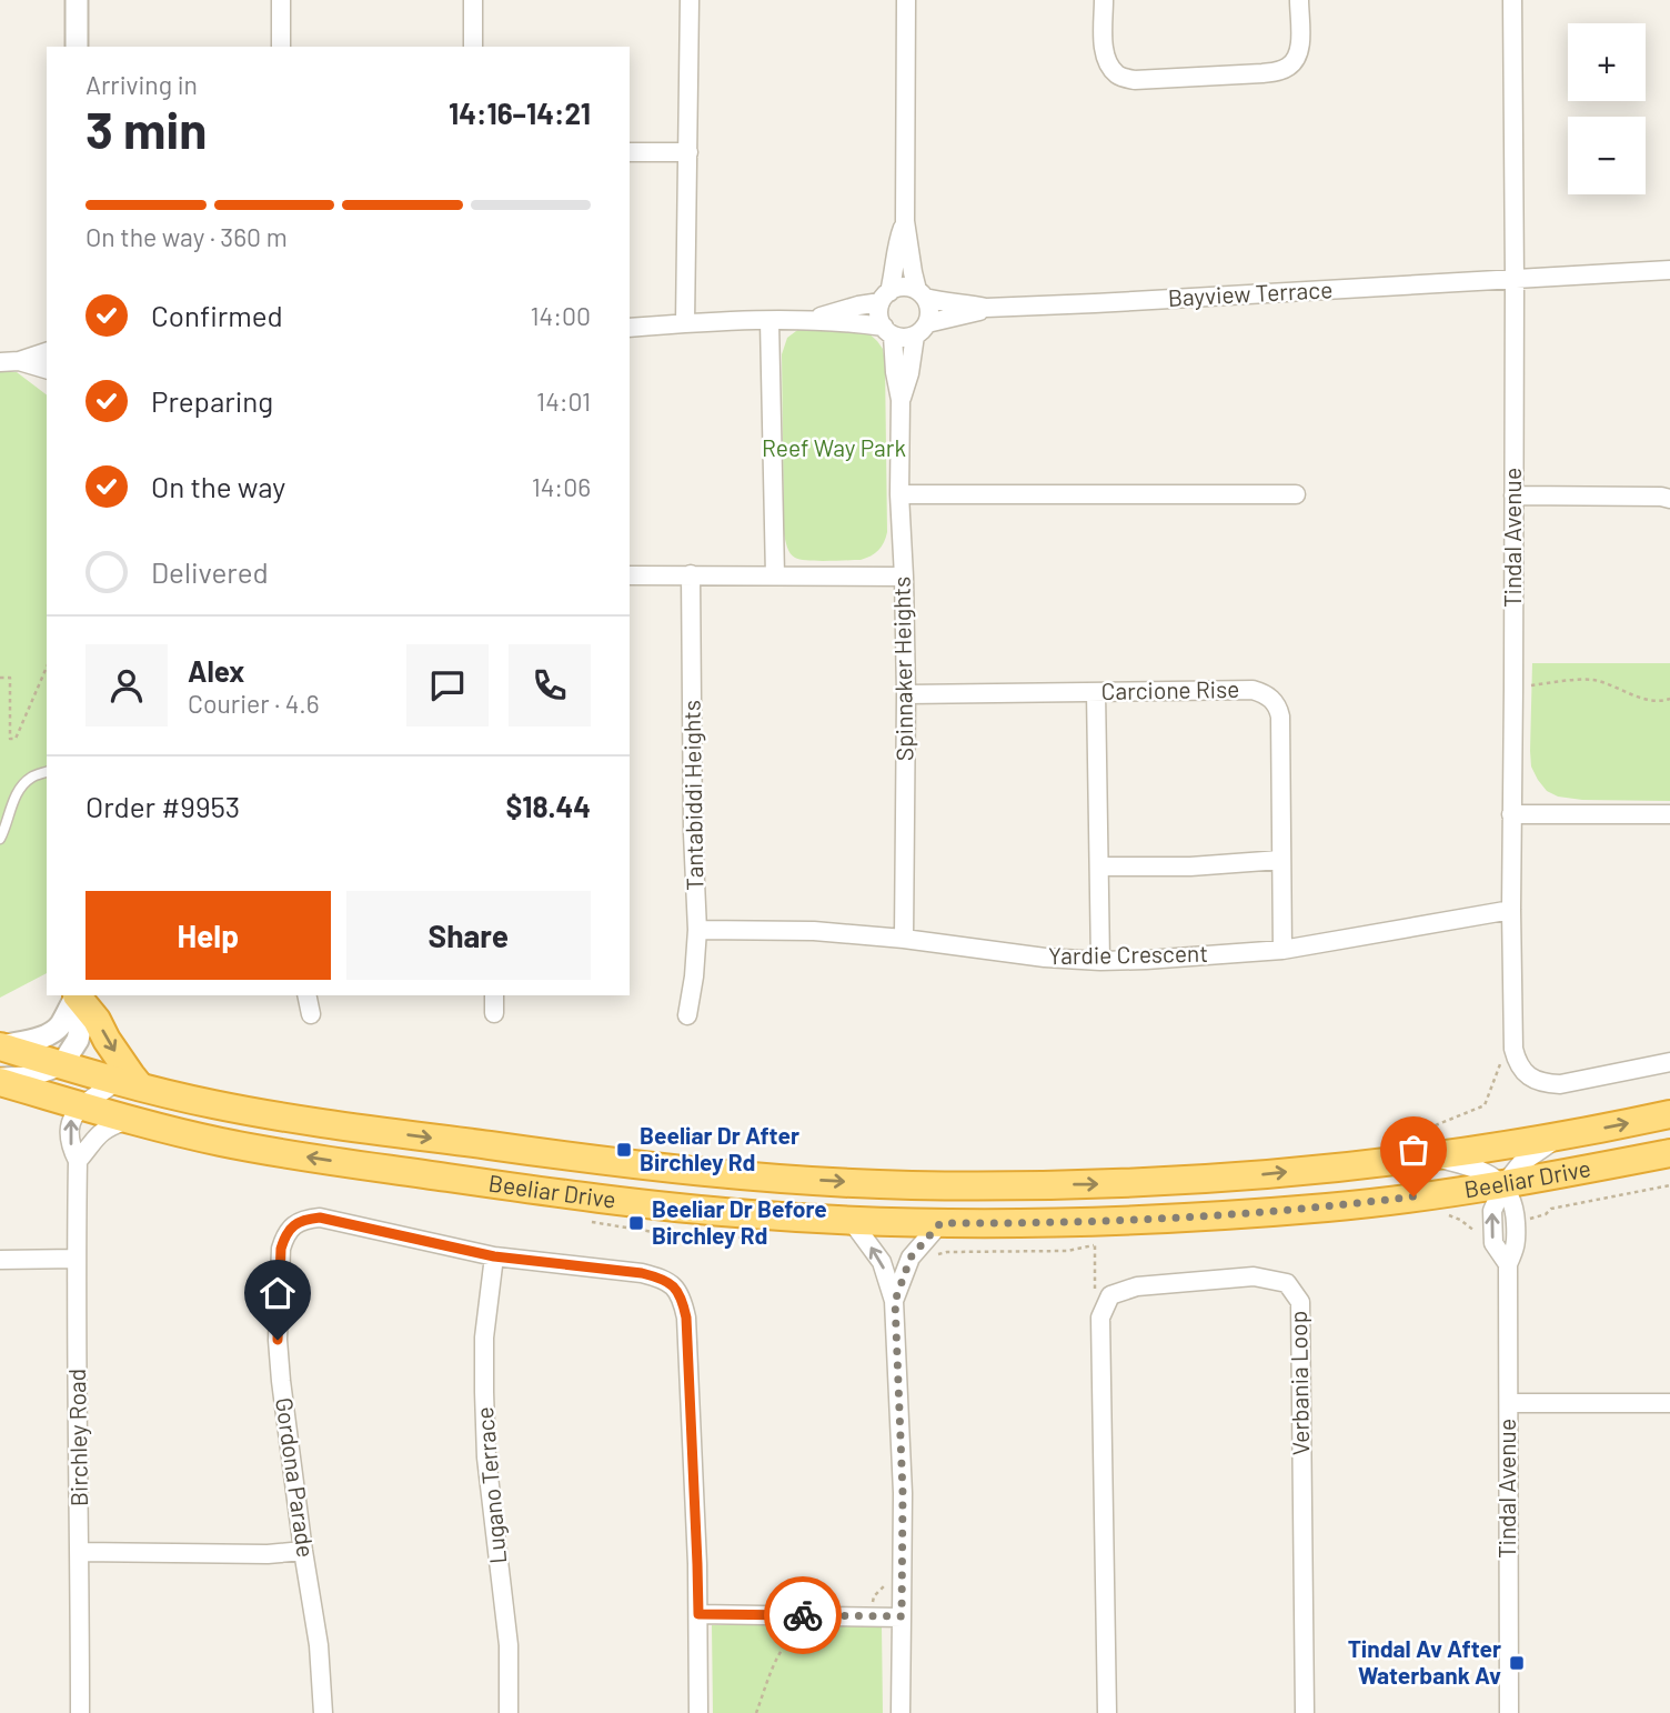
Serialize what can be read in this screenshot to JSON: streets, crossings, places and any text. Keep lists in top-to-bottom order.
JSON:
{
  "streets": {
    "highway": ["Beeliar Drive"],
    "street": [
      "Bayview Terrace",
      "Tindal Avenue",
      "Spinnaker Heights",
      "Carcione Rise",
      "Tantabiddi Heights",
      "Yardie Crescent",
      "Verbania Loop",
      "Birchley Road",
      "Gordona Parade",
      "Lugano Terrace"
    ]
  },
  "crossings": [
    ["Bayview Terrace", "Tindal Avenue"],
    ["Bayview Terrace", "Spinnaker Heights"],
    ["Tindal Avenue", "Yardie Crescent"],
    ["Tindal Avenue", "Beeliar Drive"],
    ["Spinnaker Heights", "Carcione Rise"],
    ["Spinnaker Heights", "Yardie Crescent"],
    ["Carcione Rise", "Yardie Crescent"],
    ["Tantabiddi Heights", "Yardie Crescent"],
    ["Beeliar Drive", "Birchley Road"],
    ["Gordona Parade", "Lugano Terrace"]
  ],
  "parks": ["Reef Way Park"],
  "places": {
    "transit": ["Beeliar Dr After Birchley Rd", "Beeliar Dr Before Birchley Rd", "Tindal Av After Waterbank Av"]
  },
  "page": {
    "map_buttons": ["+", "−"],
    "heading": ["3 min", "Arriving in", "14:16–14:21"],
    "panel": [
      "Alex",
      "Courier · 4.6",
      "Order #9953",
      "$18.44"
    ],
    "bar": "On the way · 360 m",
    "list": [
      ["Confirmed", "14:00"],
      ["Preparing", "14:01"],
      ["On the way", "14:06"],
      "Delivered"
    ],
    "buttons": ["Help", "Share"]
  }
}
